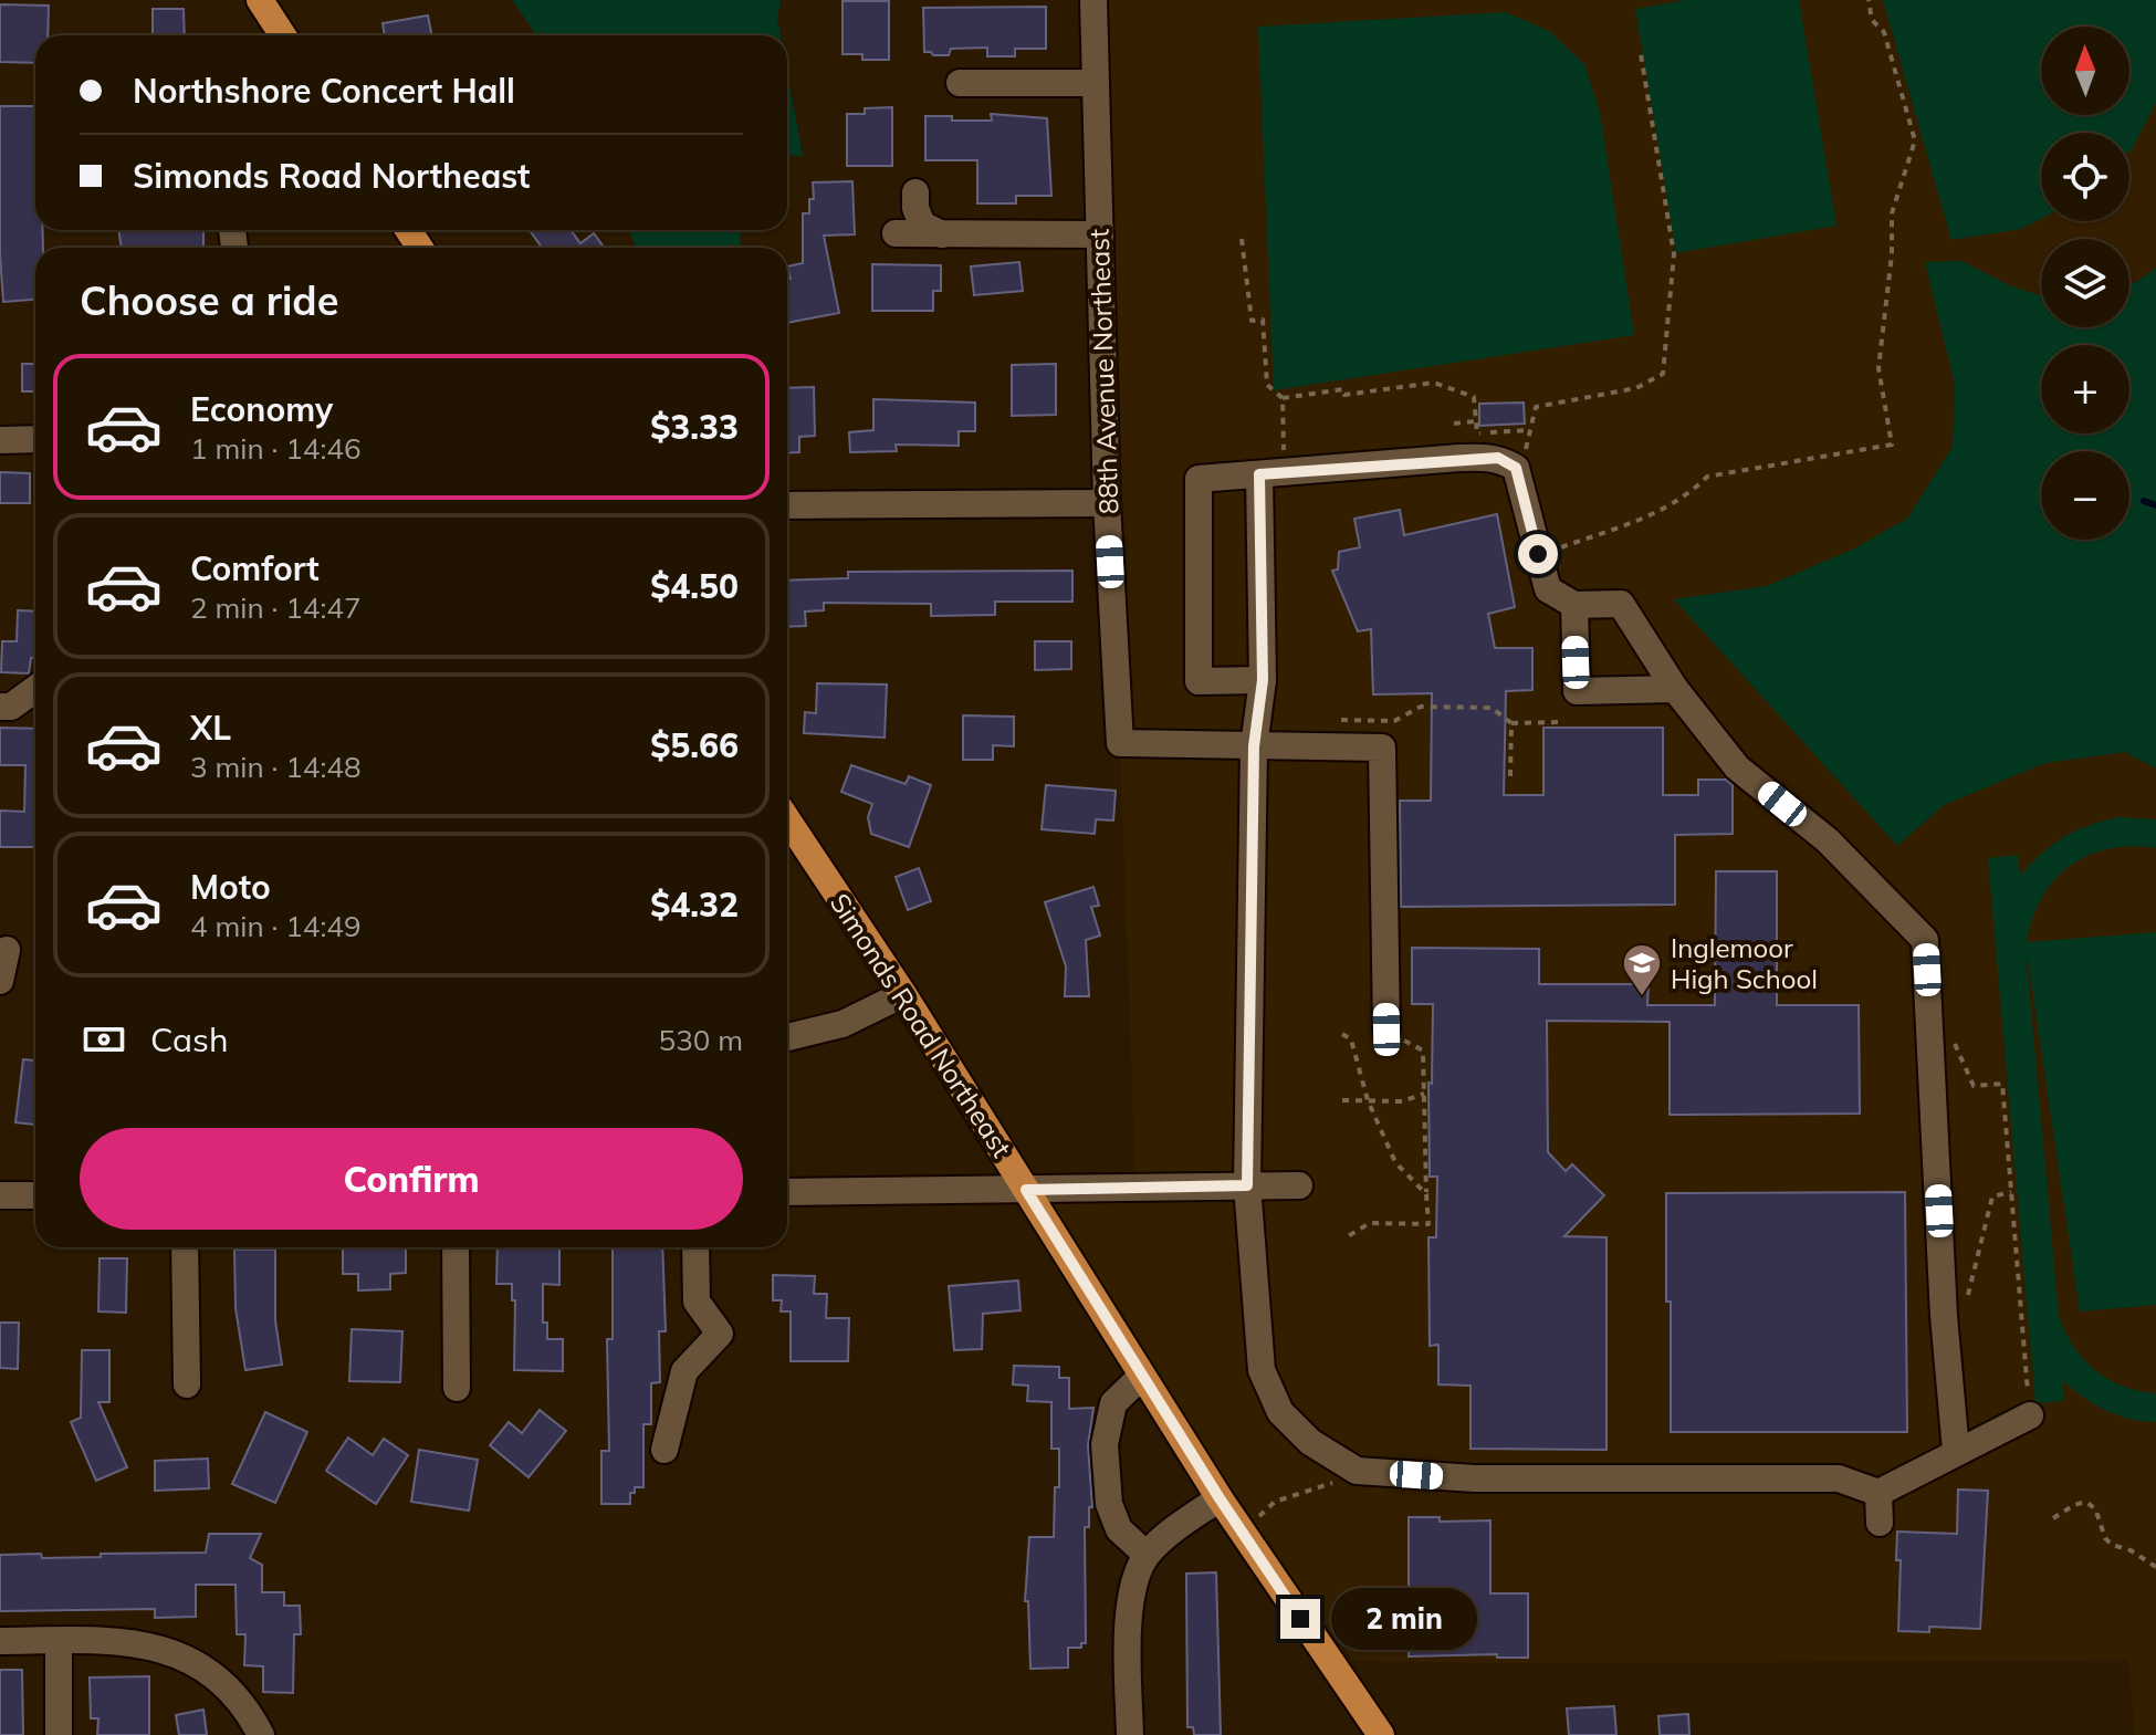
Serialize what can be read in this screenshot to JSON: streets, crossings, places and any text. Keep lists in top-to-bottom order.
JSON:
{
  "streets": {
    "main road": ["Simonds Road Northeast"],
    "street": ["88th Avenue Northeast"]
  },
  "places": {
    "school or university": ["Inglemoor High School"]
  },
  "north": "top",
  "page": {
    "map_buttons": ["+", "−"],
    "banner": ["Northshore Concert Hall", "Simonds Road Northeast"],
    "heading": "Choose a ride",
    "list": [
      {
        "name": "Economy",
        "note": "1 min · 14:46",
        "value": "$3.33"
      },
      {
        "name": "Comfort",
        "note": "2 min · 14:47",
        "value": "$4.50"
      },
      {
        "name": "XL",
        "note": "3 min · 14:48",
        "value": "$5.66"
      },
      {
        "name": "Moto",
        "note": "4 min · 14:49",
        "value": "$4.32"
      }
    ],
    "pay": ["Cash", "530 m"],
    "buttons": "Confirm",
    "bubble": "2 min"
  }
}
